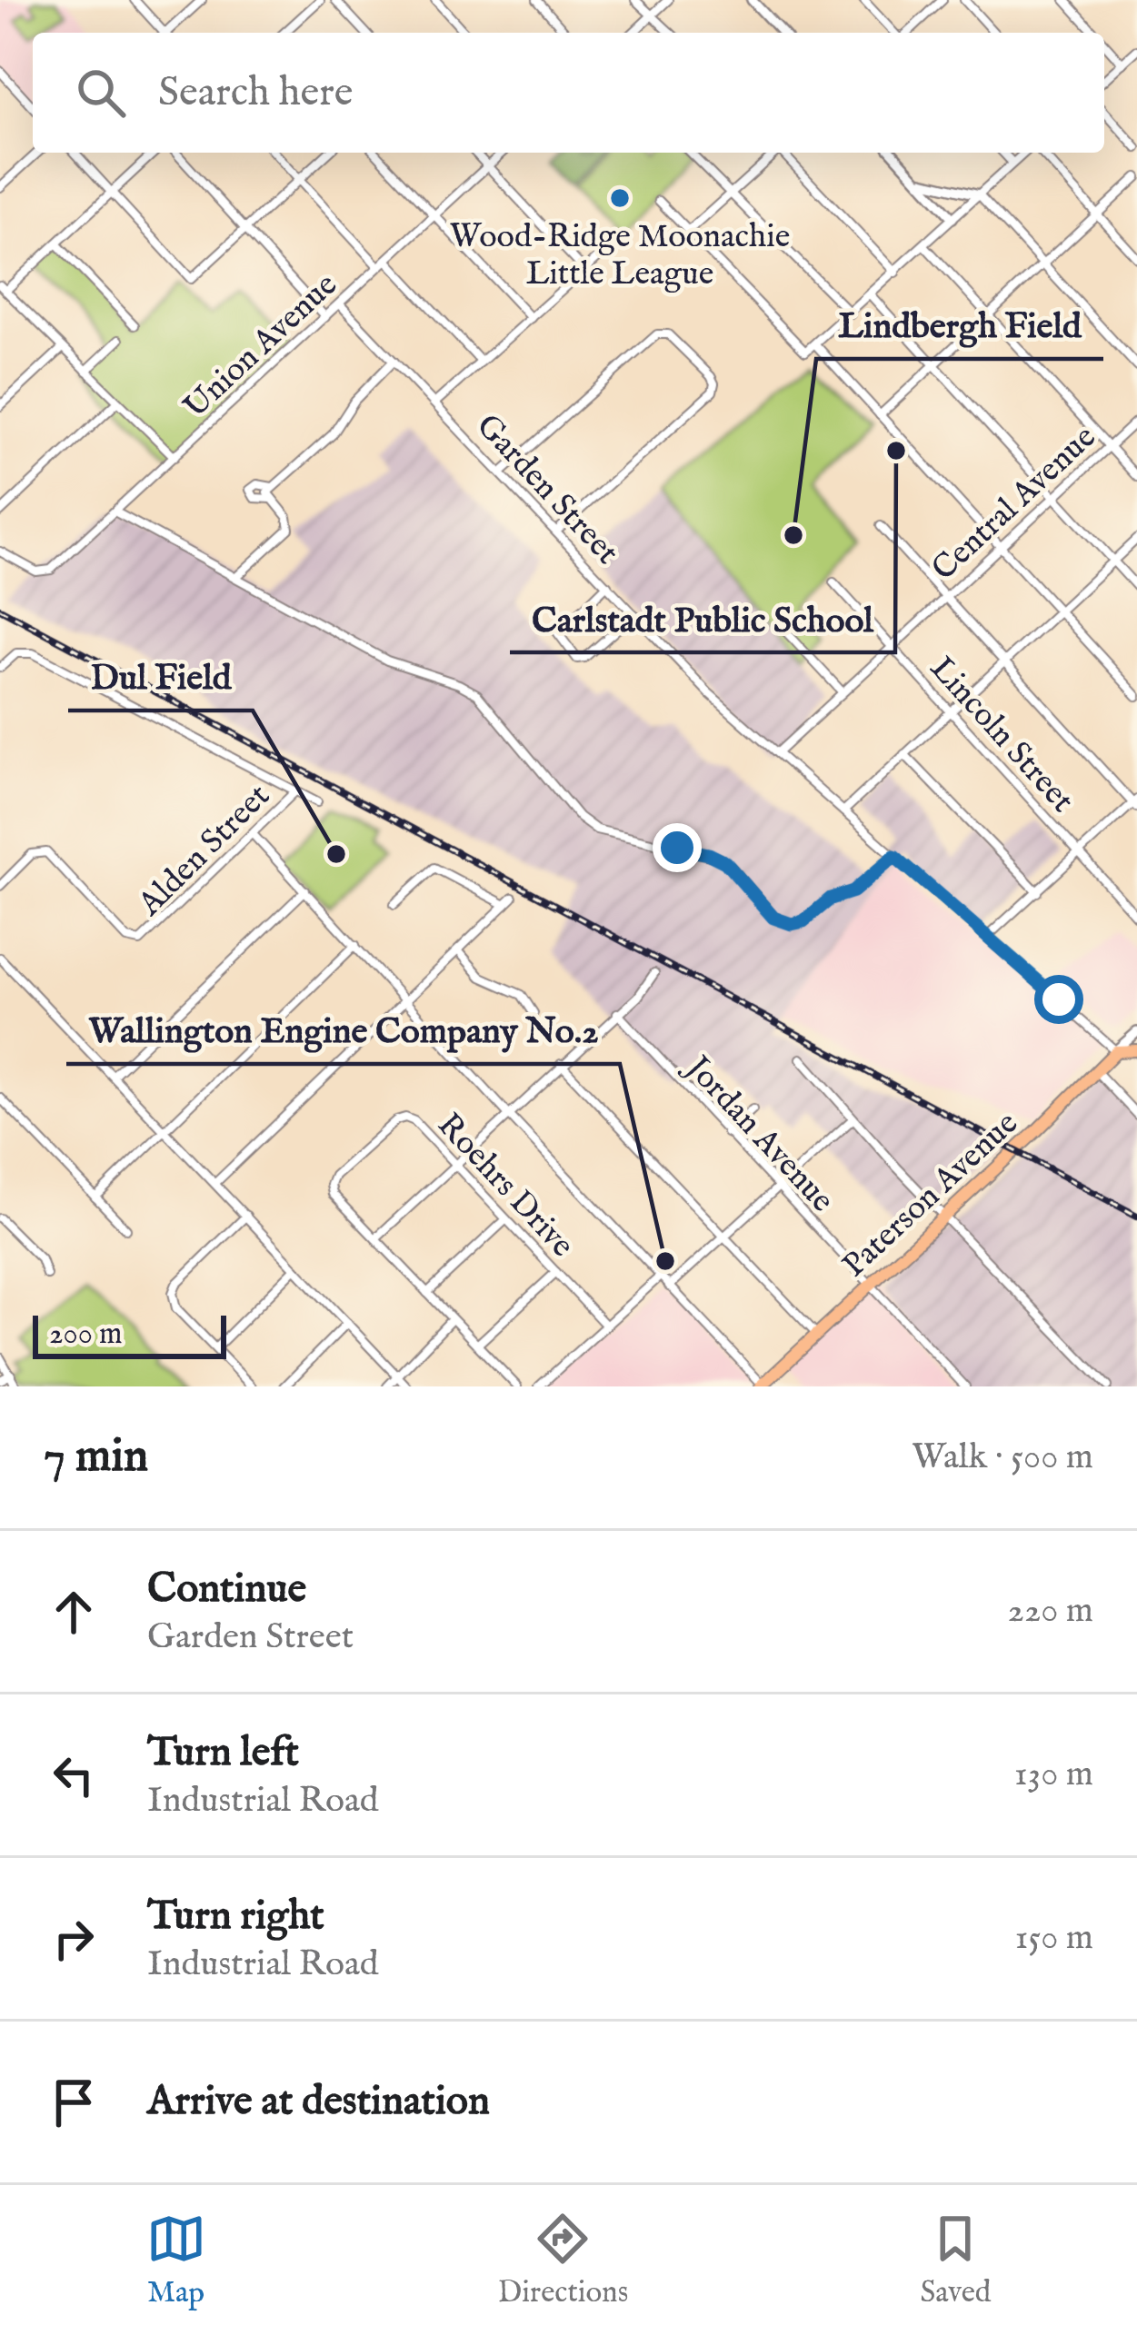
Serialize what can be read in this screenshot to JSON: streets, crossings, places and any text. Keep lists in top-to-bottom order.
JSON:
{
  "streets": {
    "main road": ["Paterson Avenue"],
    "street": [
      "Union Avenue",
      "Garden Street",
      "Central Avenue",
      "Lincoln Street",
      "Alden Street",
      "Jordan Avenue",
      "Roehrs Drive"
    ]
  },
  "crossings": [
    ["Union Avenue", "Garden Street"],
    ["Garden Street", "Central Avenue"],
    ["Garden Street", "Paterson Avenue"],
    ["Central Avenue", "Lincoln Street"],
    ["Jordan Avenue", "Paterson Avenue"]
  ],
  "places": [
    "Wood-Ridge Moonachie Little League",
    "Carlstadt Public School",
    "Lindbergh Field",
    "Dul Field",
    "Wallington Engine Company No.2"
  ],
  "scale_bar": "200 m",
  "page": {
    "search": "Search here",
    "scale": "200 m",
    "heading": ["7 min", "Walk · 500 m"],
    "list": [
      ["Continue", "Garden Street", "220 m"],
      ["Turn left", "Industrial Road", "130 m"],
      ["Turn right", "Industrial Road", "150 m"],
      "Arrive at destination"
    ],
    "nav": ["Map", "Directions", "Saved"]
  }
}
